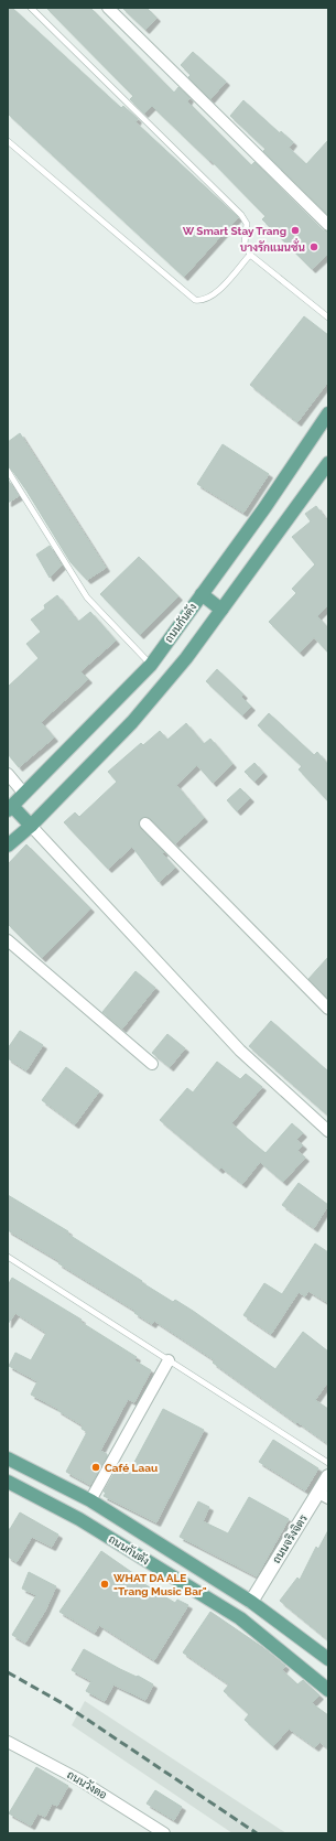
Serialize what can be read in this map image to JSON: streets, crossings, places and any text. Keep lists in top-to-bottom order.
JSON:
{
  "streets": {
    "main road": ["ถนนกันตัง"],
    "street": ["ถนนจริงจิตร", "ถนนวังตอ"]
  },
  "crossings": [
    ["ถนนกันตัง", "ถนนจริงจิตร"]
  ],
  "places": [
    "W Smart Stay Trang",
    "บางรักแมนชั่น",
    "Café Laau",
    "WHAT DA ALE \"Trang Music Bar\""
  ]
}
